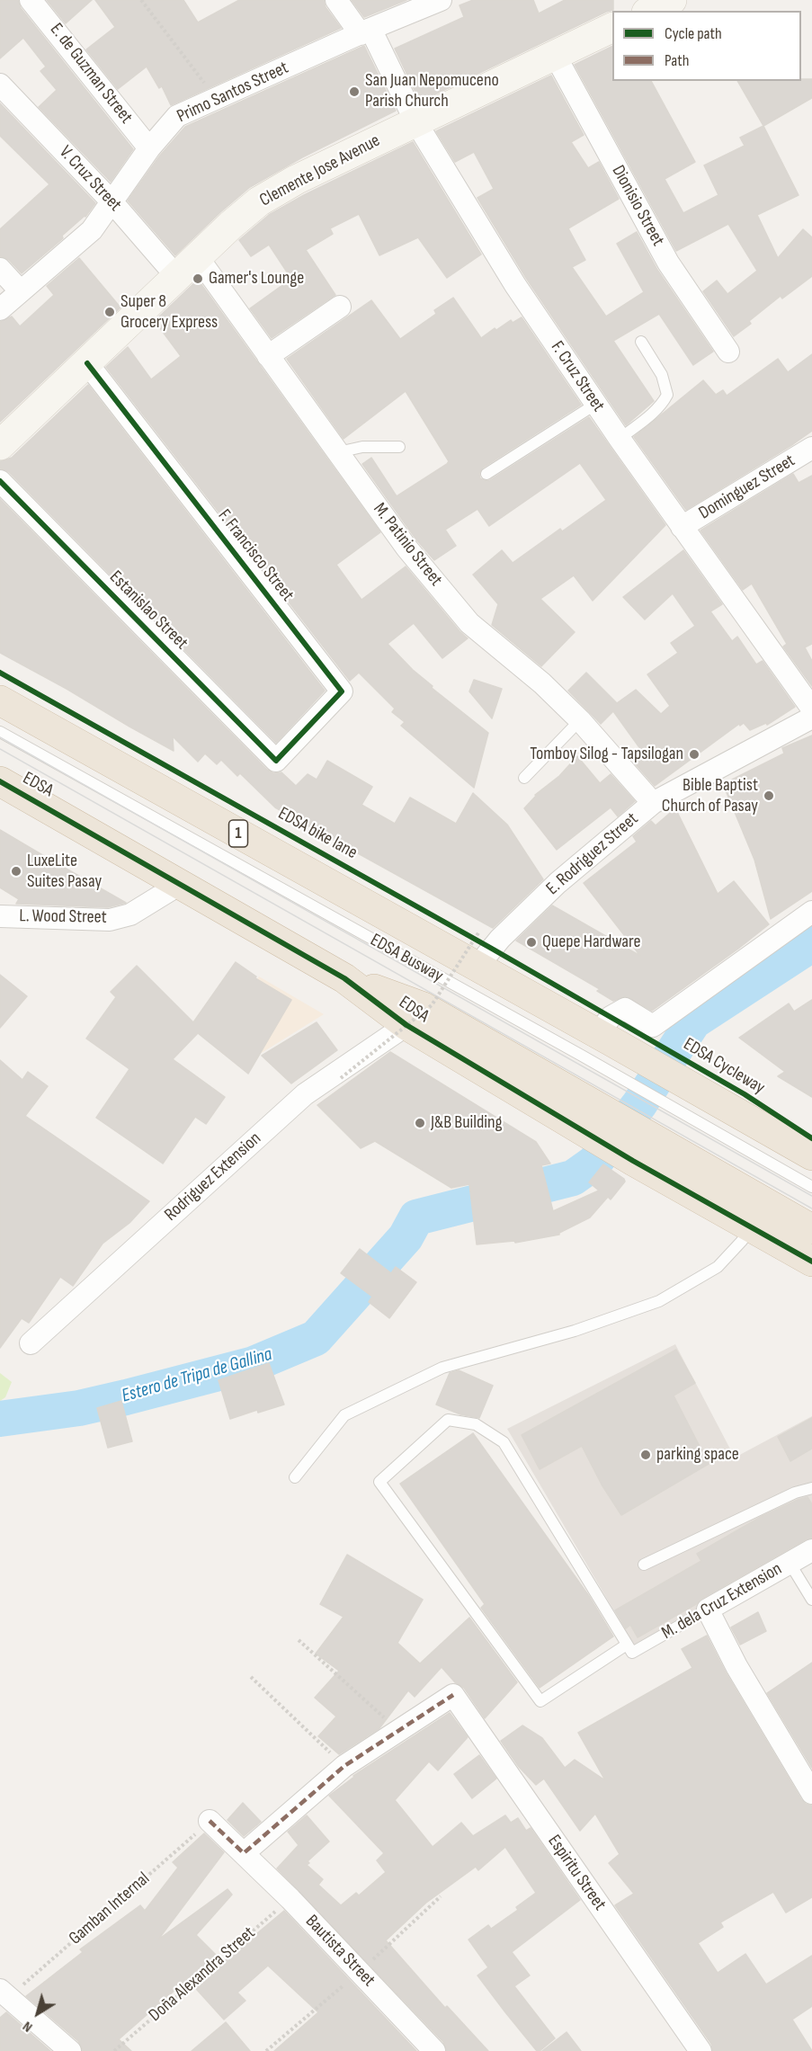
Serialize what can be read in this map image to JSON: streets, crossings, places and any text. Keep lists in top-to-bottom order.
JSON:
{
  "streets": {
    "highway": ["EDSA", "1"],
    "street": [
      "E. de Guzman Street",
      "Primo Santos Street",
      "Clemente Jose Avenue",
      "V. Cruz Street",
      "Dionisio Street",
      "F. Cruz Street",
      "Dominguez Street",
      "M. Patinio Street",
      "F. Francisco Street",
      "Estanislao Street",
      "E. Rodriguez Street",
      "L. Wood Street",
      "Rodriguez Extension",
      "M. dela Cruz Extension",
      "Espiritu Street",
      "Bautista Street"
    ],
    "lane": ["EDSA Busway"],
    "path": ["Gamban Internal", "Doña Alexandra Street"],
    "cycle path": ["EDSA bike lane"]
  },
  "crossings": [
    ["E. de Guzman Street", "Primo Santos Street"],
    ["Primo Santos Street", "V. Cruz Street"],
    ["Primo Santos Street", "F. Cruz Street"],
    ["Clemente Jose Avenue", "V. Cruz Street"],
    ["Clemente Jose Avenue", "Dionisio Street"],
    ["Clemente Jose Avenue", "F. Cruz Street"],
    ["Clemente Jose Avenue", "M. Patinio Street"],
    ["Clemente Jose Avenue", "F. Francisco Street"],
    ["F. Cruz Street", "Dominguez Street"],
    ["M. Patinio Street", "E. Rodriguez Street"],
    ["F. Francisco Street", "Estanislao Street"],
    ["EDSA", "L. Wood Street"],
    ["EDSA", "Rodriguez Extension"],
    ["1", "E. Rodriguez Street"],
    ["1", "EDSA Busway"],
    ["Gamban Internal", "Bautista Street"],
    ["Bautista Street", "Doña Alexandra Street"]
  ],
  "water": ["Estero de Tripa de Gallina"],
  "places": [
    "San Juan Nepomuceno Parish Church",
    "Gamer's Lounge",
    "Super 8 Grocery Express",
    "Tomboy Silog - Tapsilogan",
    "Bible Baptist Church of Pasay",
    "LuxeLite Suites Pasay",
    "Quepe Hardware",
    "J&B Building",
    "parking space"
  ],
  "legend": ["Cycle path", "Path"],
  "north": "bottom left"
}
